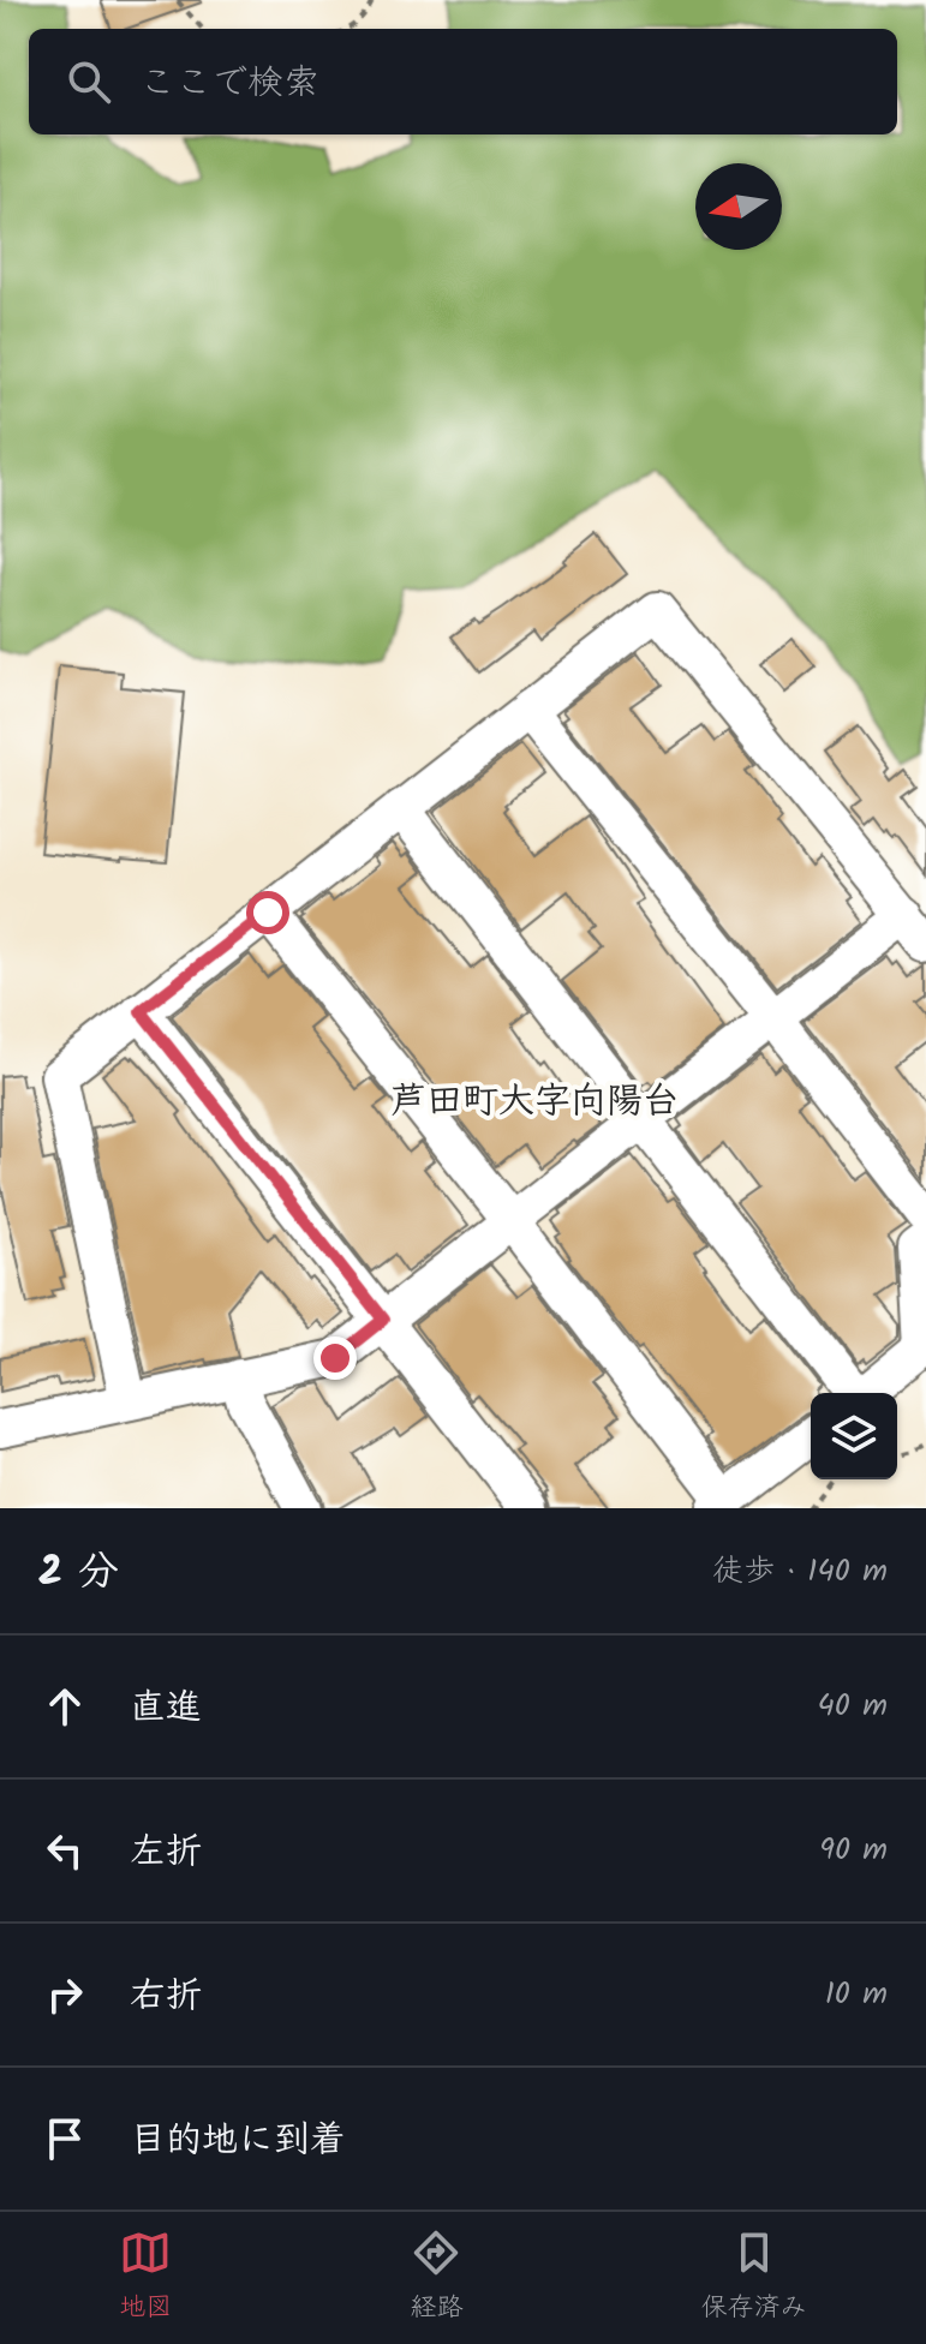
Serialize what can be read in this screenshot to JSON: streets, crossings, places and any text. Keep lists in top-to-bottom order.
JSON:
{
  "districts": ["芦田町大字向陽台"],
  "north": "left",
  "page": {
    "search": "ここで検索",
    "heading": ["2 分", "徒歩 · 140 m"],
    "list": [
      ["直進", "40 m"],
      ["左折", "90 m"],
      ["右折", "10 m"],
      "目的地に到着"
    ],
    "nav": ["地図", "経路", "保存済み"]
  }
}
